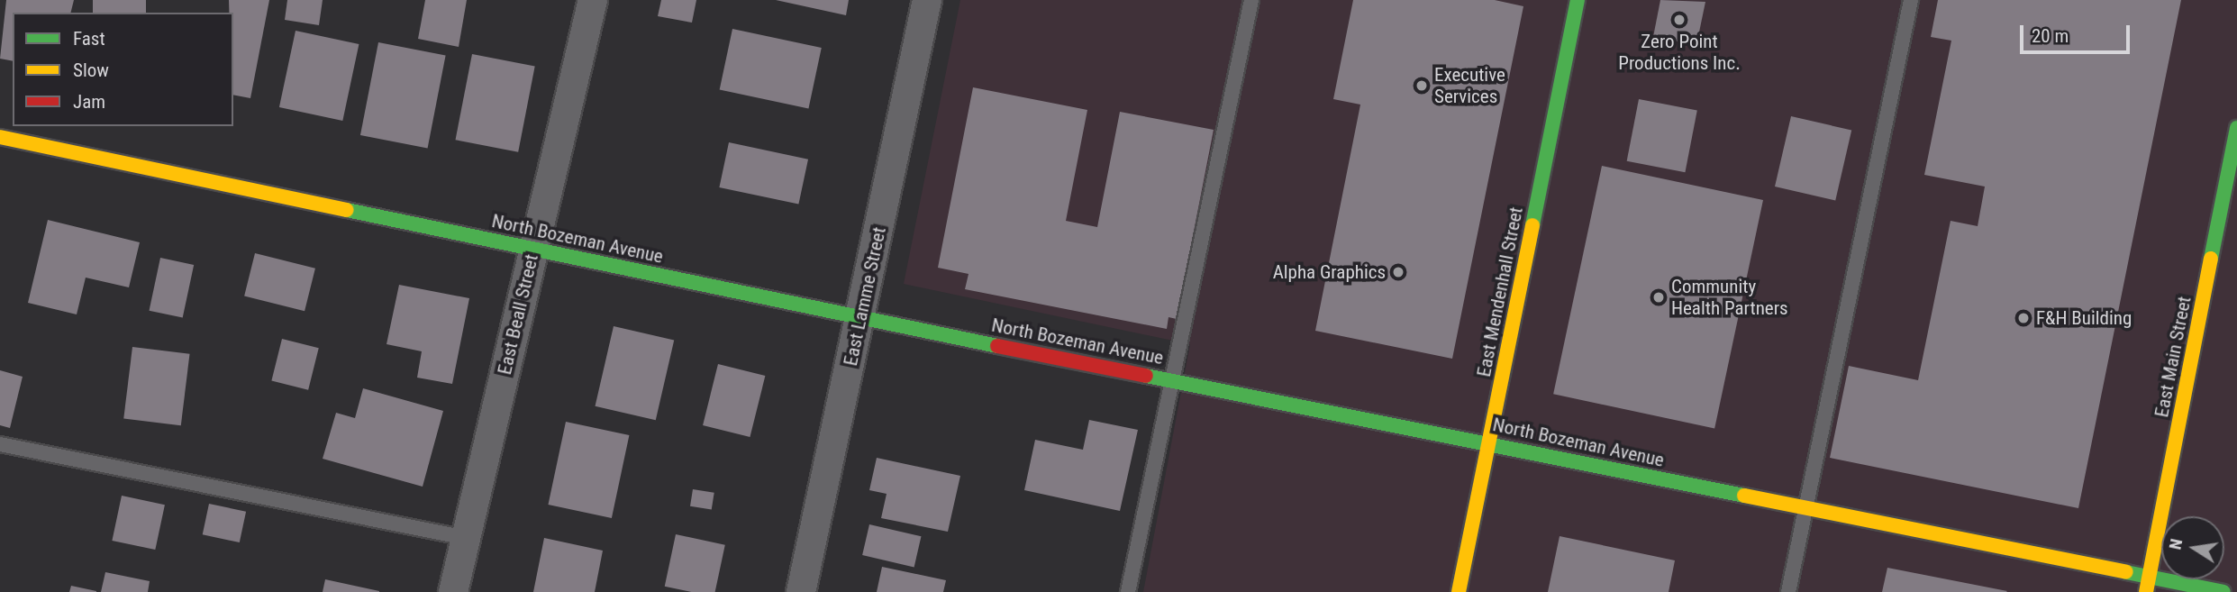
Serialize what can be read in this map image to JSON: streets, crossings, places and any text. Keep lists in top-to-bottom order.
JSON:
{
  "streets": {
    "main road": ["North Bozeman Avenue", "East Mendenhall Street", "East Main Street"],
    "street": ["East Lamme Street", "East Beall Street"]
  },
  "crossings": [
    ["North Bozeman Avenue", "East Mendenhall Street"],
    ["North Bozeman Avenue", "East Lamme Street"],
    ["North Bozeman Avenue", "East Beall Street"],
    ["North Bozeman Avenue", "East Main Street"]
  ],
  "places": [
    "Zero Point Productions Inc.",
    "Executive Services",
    "Alpha Graphics",
    "Community Health Partners",
    "F&H Building"
  ],
  "legend": ["Fast", "Slow", "Jam"],
  "scale_bar": "20 m",
  "north": "left"
}
